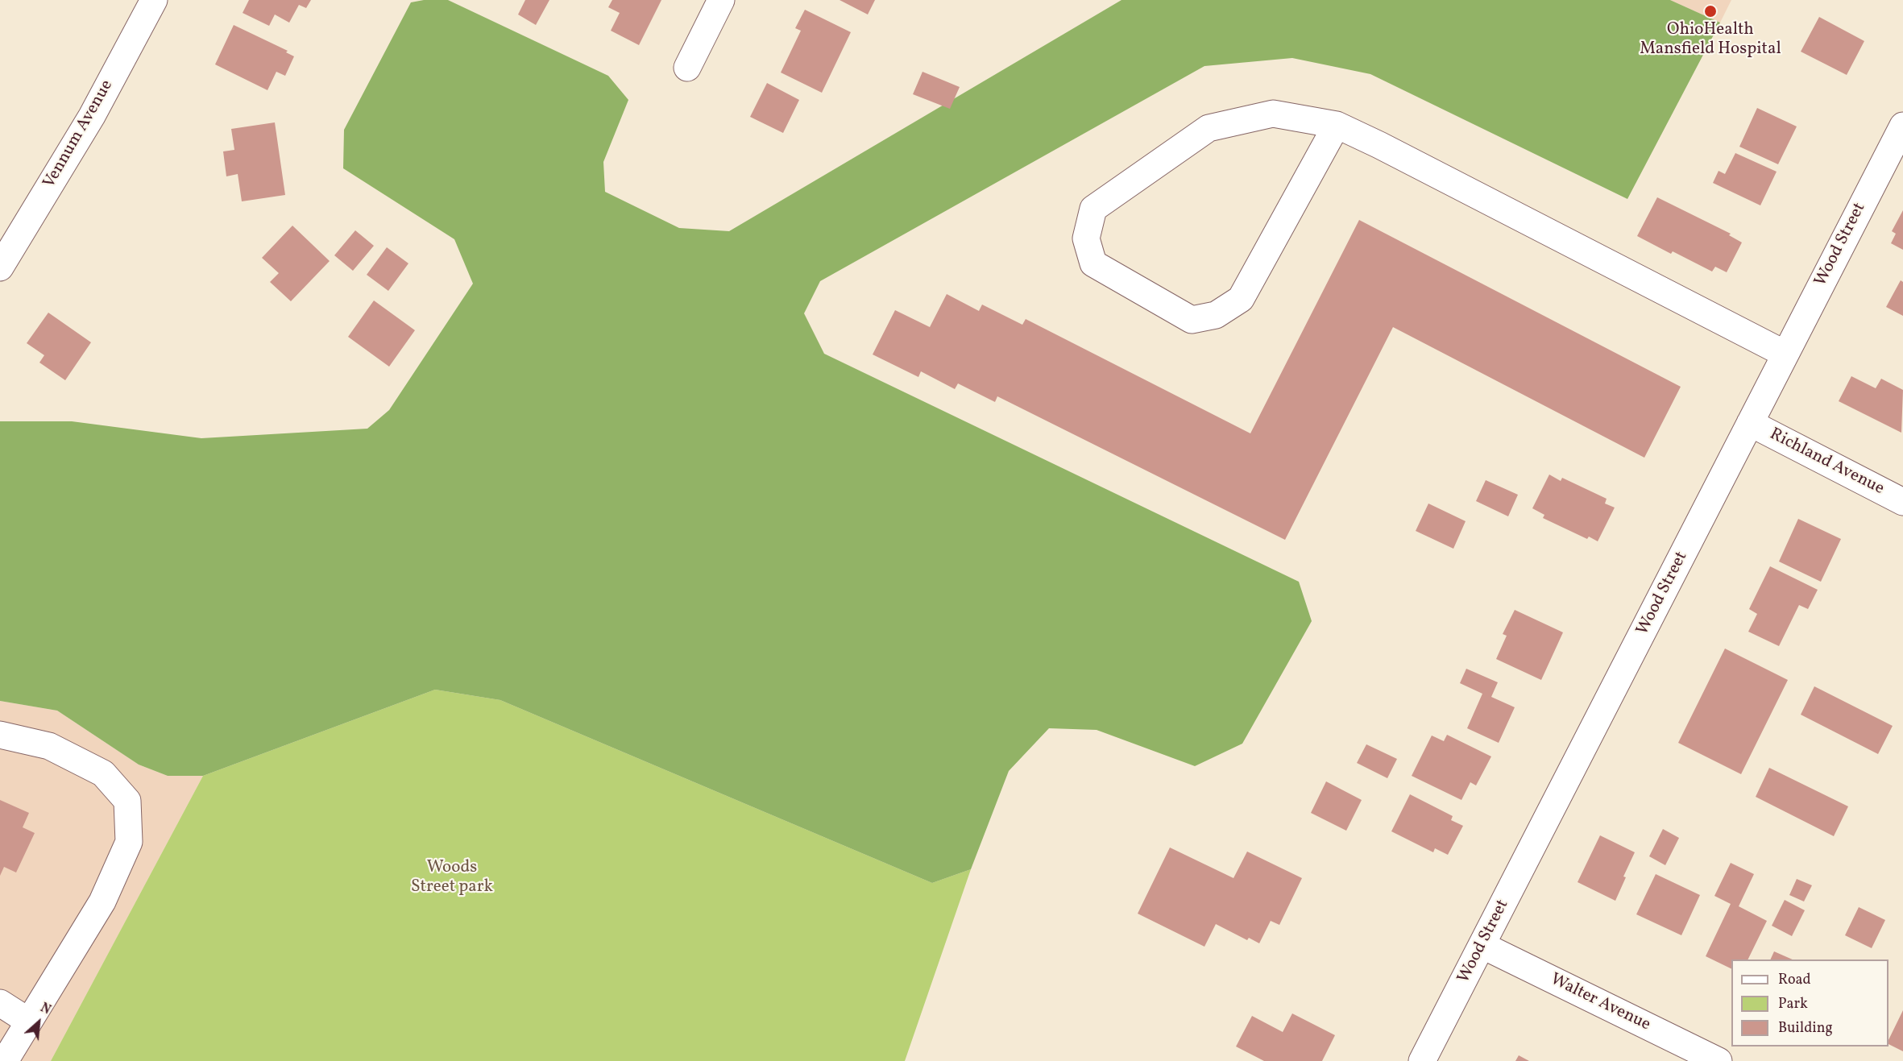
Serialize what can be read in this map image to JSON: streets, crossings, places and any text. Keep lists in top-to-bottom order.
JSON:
{
  "streets": {
    "street": [
      "Vennum Avenue",
      "Wood Street",
      "Richland Avenue",
      "Walter Avenue"
    ]
  },
  "crossings": [
    ["Wood Street", "Richland Avenue"],
    ["Wood Street", "Walter Avenue"]
  ],
  "parks": ["Woods Street park"],
  "places": ["OhioHealth Mansfield Hospital"],
  "legend": ["Road", "Park", "Building"],
  "north": "top right"
}
